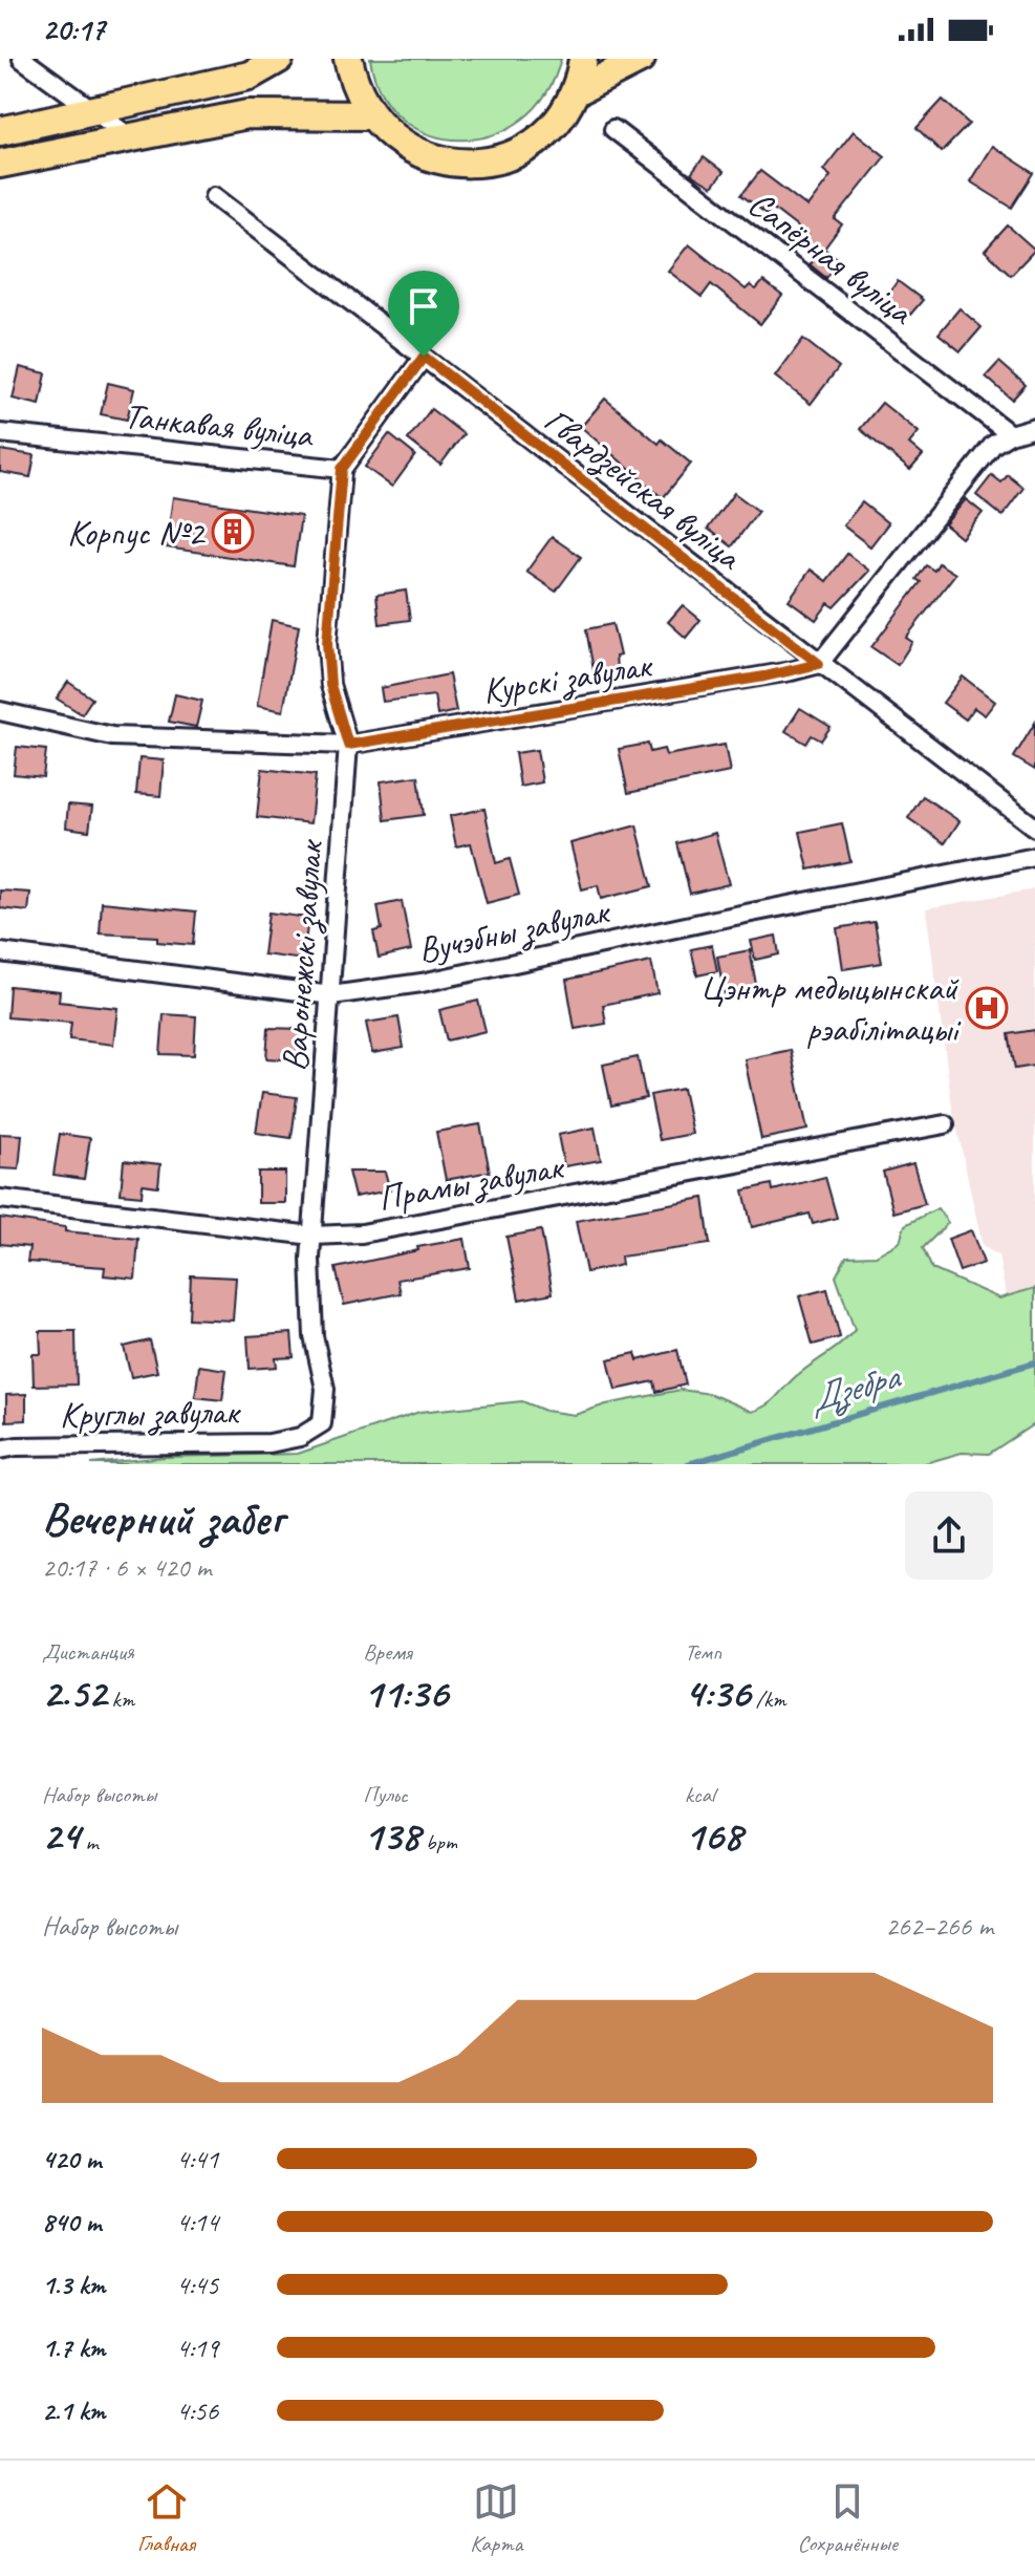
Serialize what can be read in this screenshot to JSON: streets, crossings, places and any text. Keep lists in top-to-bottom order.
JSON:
{
  "streets": {
    "street": [
      "Сапёрная вуліца",
      "Танкавая вуліца",
      "Гвардзейская вуліца",
      "Курскі завулак",
      "Вучэбны завулак",
      "Варонежскі завулак",
      "Прамы завулак",
      "Круглы завулак"
    ]
  },
  "crossings": [
    ["Танкавая вуліца", "Гвардзейская вуліца"],
    ["Танкавая вуліца", "Варонежскі завулак"],
    ["Гвардзейская вуліца", "Курскі завулак"],
    ["Курскі завулак", "Варонежскі завулак"],
    ["Вучэбны завулак", "Варонежскі завулак"],
    ["Варонежскі завулак", "Прамы завулак"],
    ["Варонежскі завулак", "Круглы завулак"]
  ],
  "water": ["Дзебра"],
  "places": {
    "building": ["Корпус №2"],
    "hospital": ["Цэнтр медыцынскай рэабілітацыі"]
  },
  "page": {
    "status": "20:17",
    "heading": ["Вечерний забег", "20:17 · 6 × 420 m"],
    "stats": [
      ["Дистанция", "2.52 km"],
      ["Время", "11:36"],
      ["Темп", "4:36 /km"],
      ["Набор высоты", "24 m"],
      ["Пульс", "138 bpm"],
      ["kcal", "168"]
    ],
    "chart": ["Набор высоты", "262–266 m"],
    "list": [
      {
        "name": "420 m",
        "note": "4:41"
      },
      {
        "name": "840 m",
        "note": "4:14"
      },
      {
        "name": "1.3 km",
        "note": "4:45"
      },
      {
        "name": "1.7 km",
        "note": "4:19"
      },
      {
        "name": "2.1 km",
        "note": "4:56"
      }
    ],
    "tabs": ["Главная", "Карта", "Сохранённые"]
  }
}
